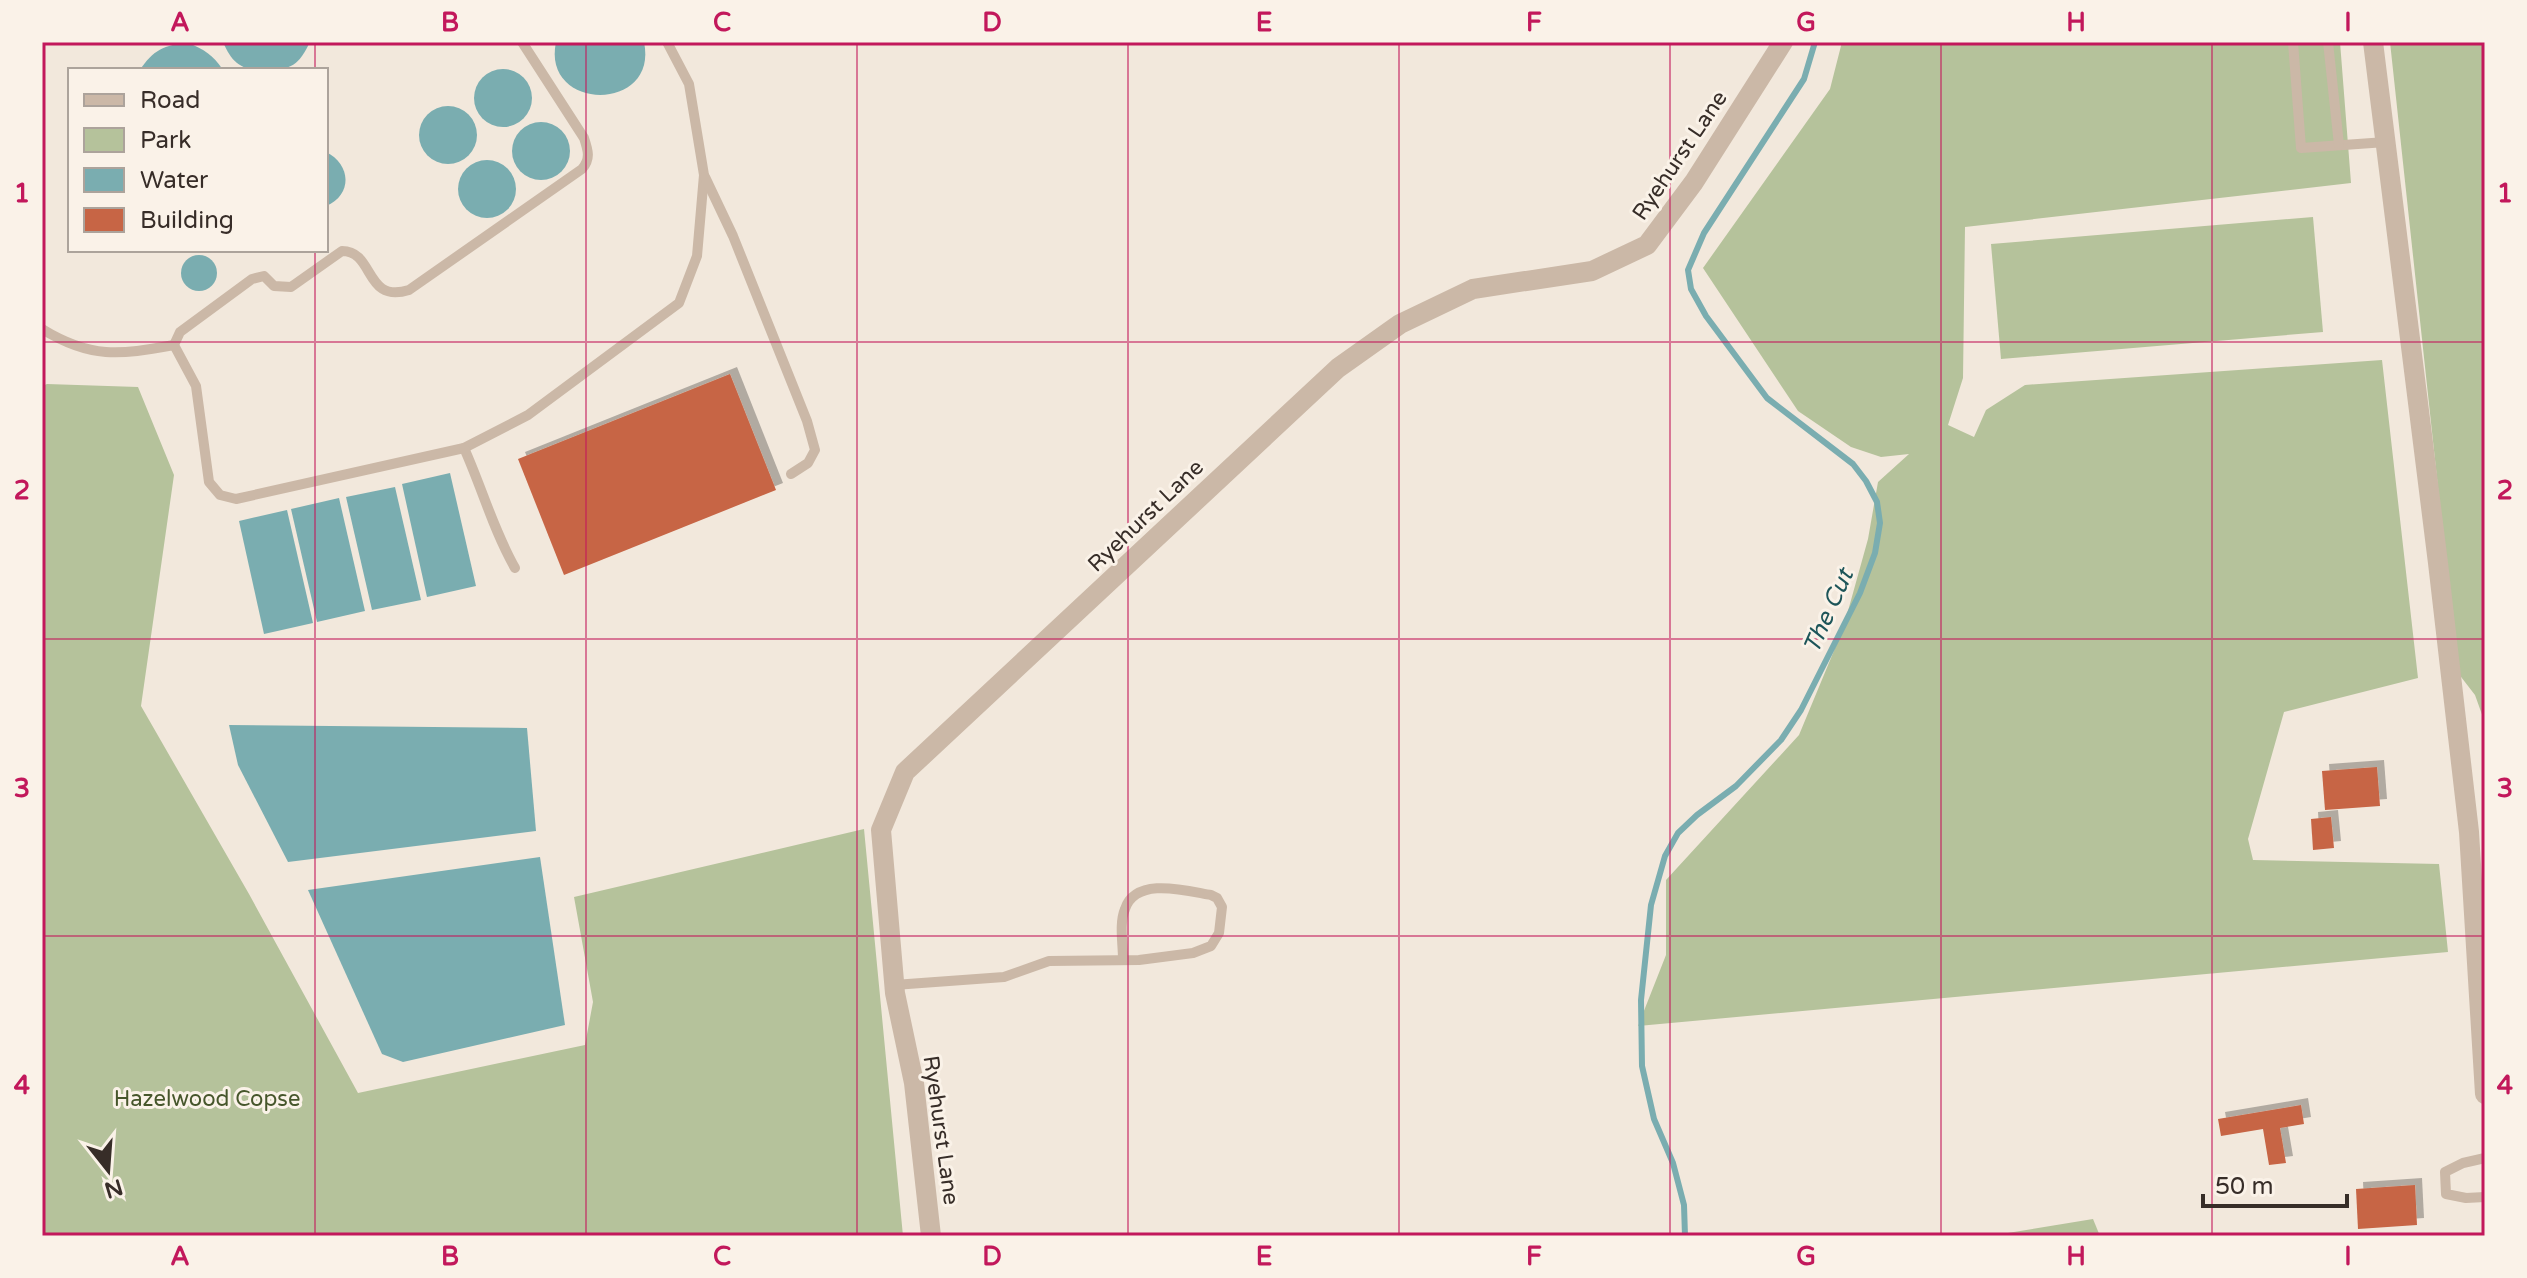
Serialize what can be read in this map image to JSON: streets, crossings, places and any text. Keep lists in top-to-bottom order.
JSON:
{
  "streets": {
    "street": ["Ryehurst Lane"]
  },
  "water": ["The Cut"],
  "parks": ["Hazelwood Copse"],
  "legend": [
    "Road",
    "Park",
    "Water",
    "Building"
  ],
  "scale_bar": "50 m",
  "north": "bottom",
  "grid": {
    "columns": [
      "A",
      "B",
      "C",
      "D",
      "E",
      "F",
      "G",
      "H",
      "I"
    ],
    "rows": [
      "1",
      "2",
      "3",
      "4"
    ]
  }
}
